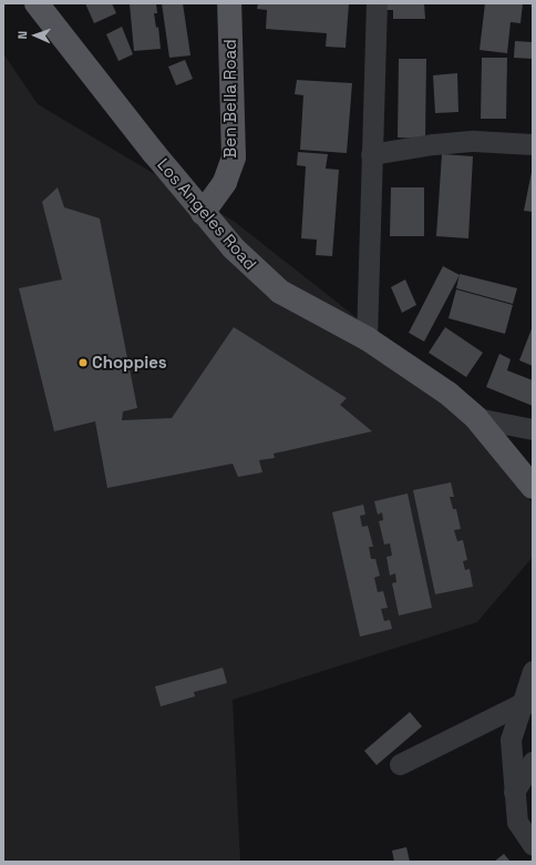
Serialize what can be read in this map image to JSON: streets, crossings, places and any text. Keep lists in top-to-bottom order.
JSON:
{
  "streets": {
    "main road": ["Ben Bella Road", "Los Angeles Road"]
  },
  "crossings": [
    ["Ben Bella Road", "Los Angeles Road"]
  ],
  "places": ["Choppies"],
  "north": "left"
}
